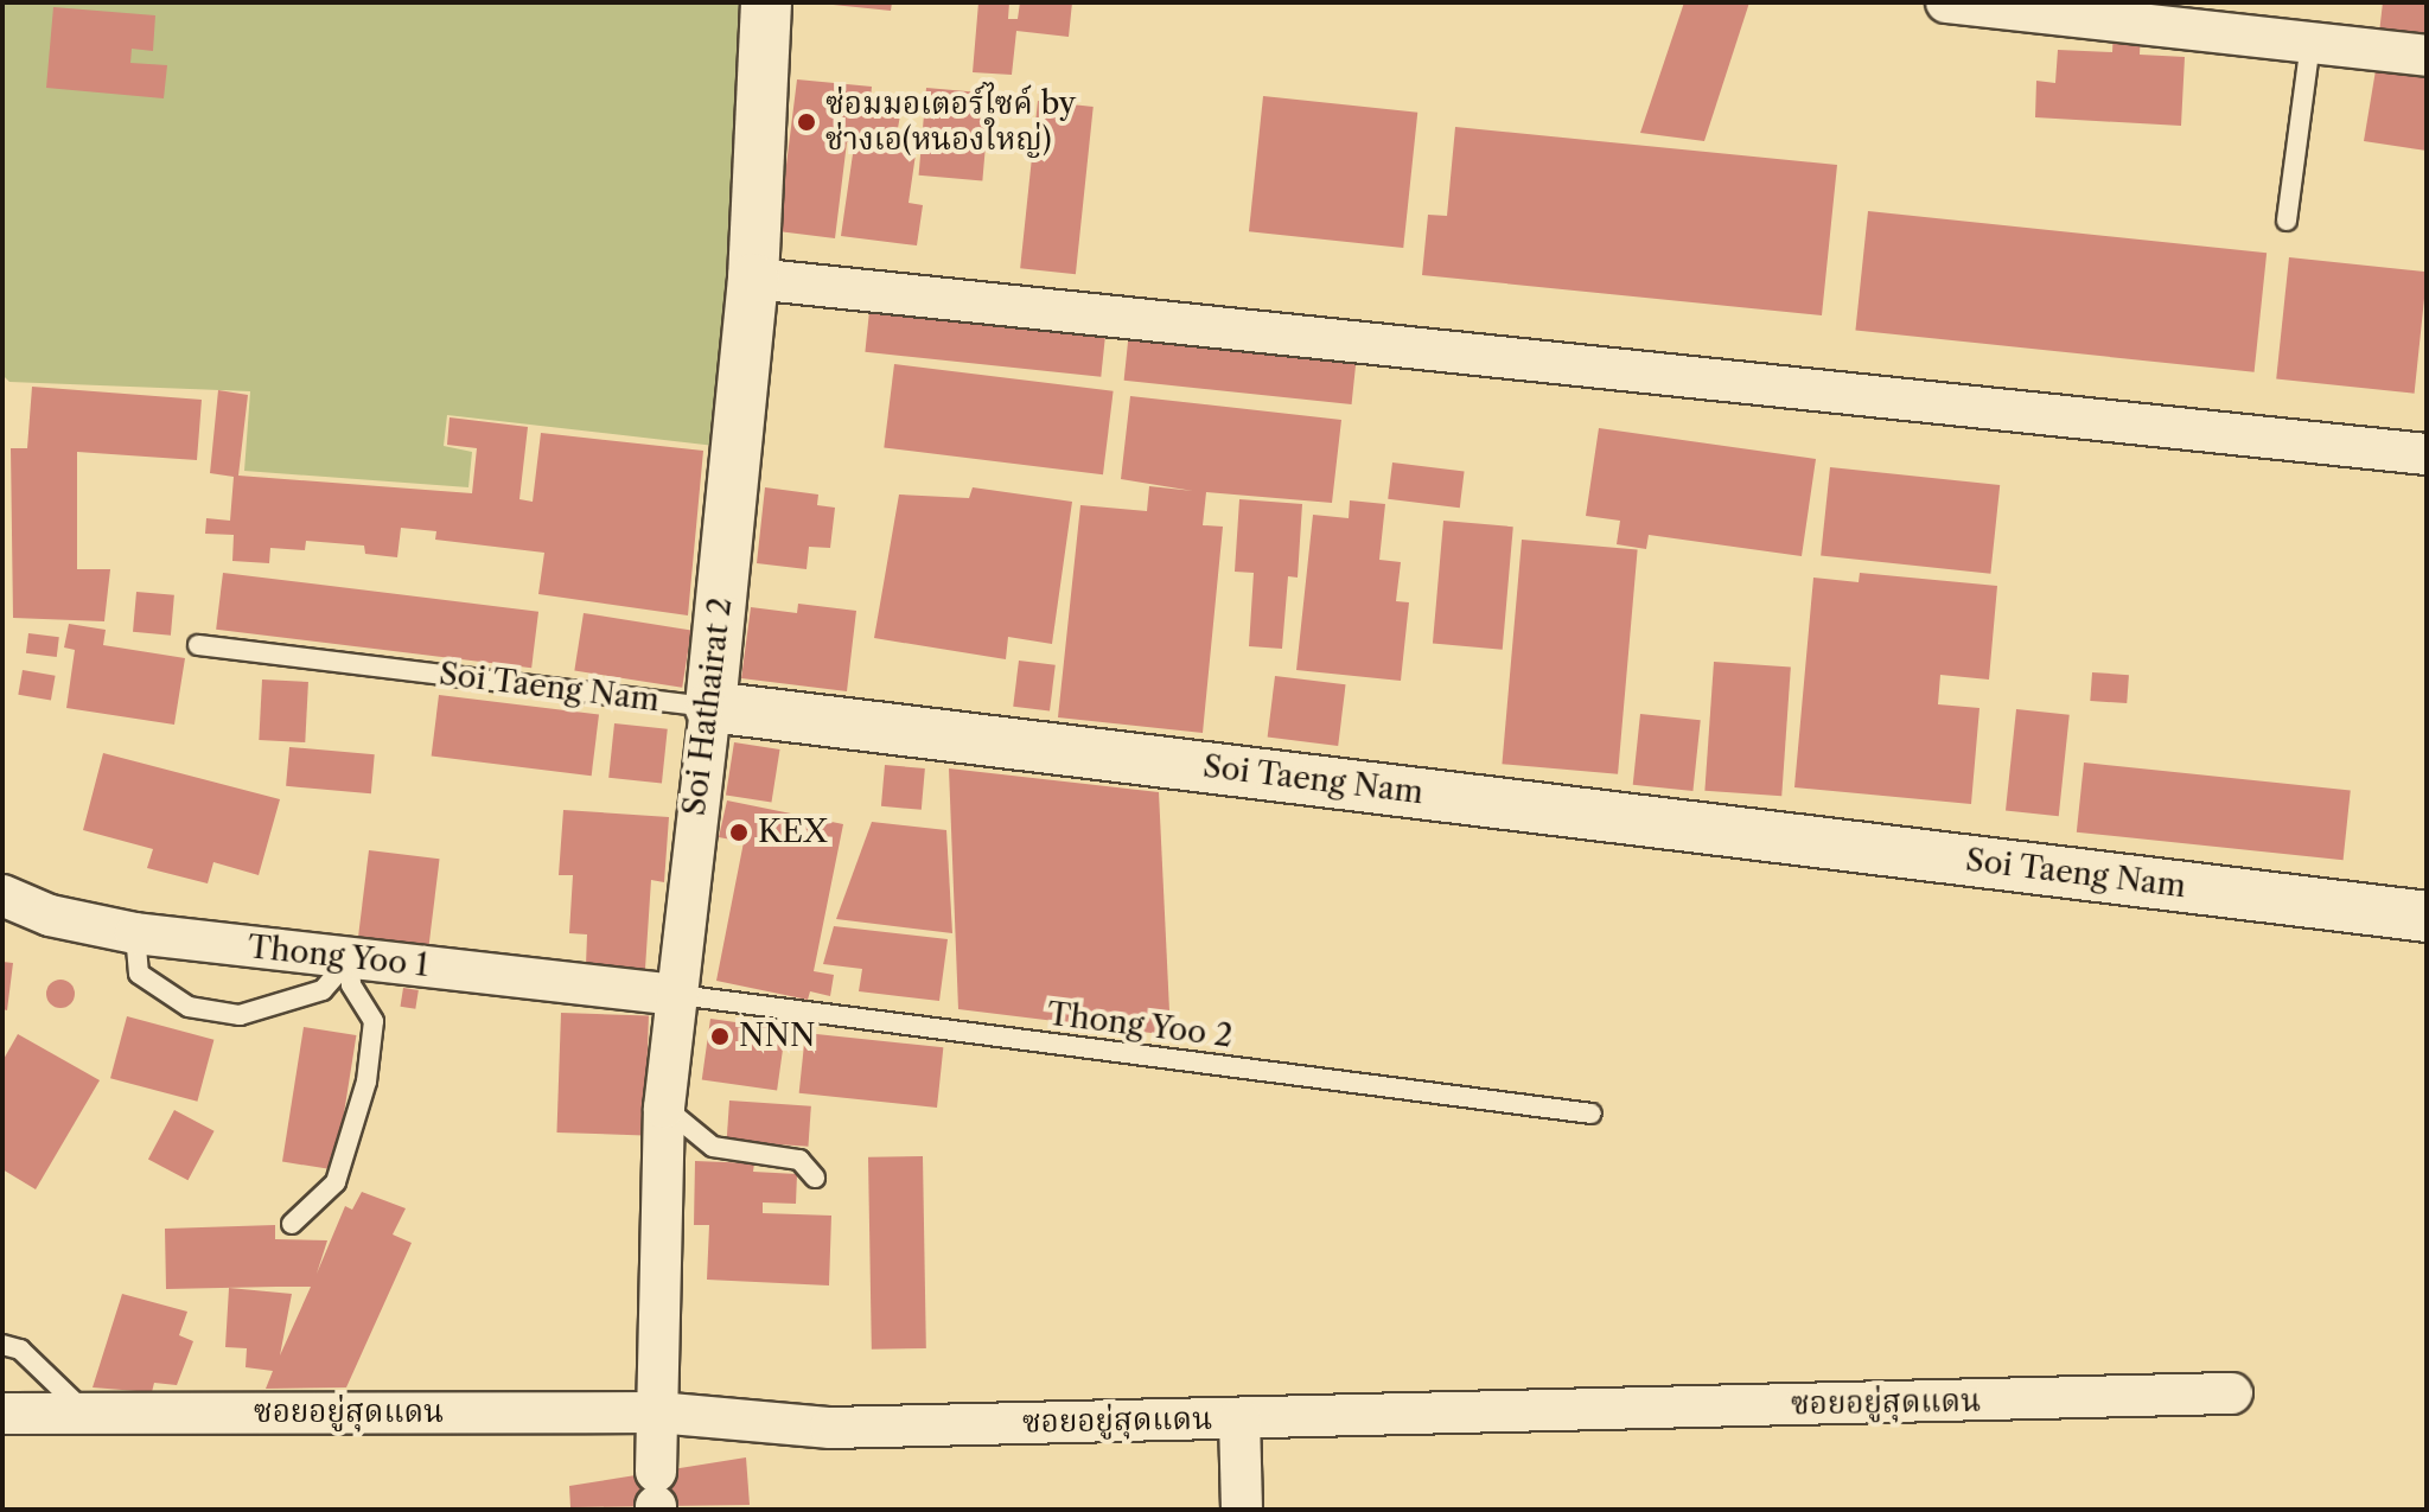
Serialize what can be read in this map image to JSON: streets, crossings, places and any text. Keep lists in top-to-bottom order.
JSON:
{
  "streets": {
    "street": [
      "Soi Taeng Nam",
      "Soi Hathairat 2",
      "Thong Yoo 1",
      "ซอยอยู่สุดแดน"
    ],
    "lane": ["Thong Yoo 2"]
  },
  "crossings": [
    ["Soi Taeng Nam", "Soi Hathairat 2"],
    ["Soi Hathairat 2", "Thong Yoo 1"],
    ["Soi Hathairat 2", "Thong Yoo 2"],
    ["Soi Hathairat 2", "ซอยอยู่สุดแดน"],
    ["Thong Yoo 1", "Thong Yoo 2"]
  ],
  "places": ["ซ่อมมอเตอร์ไซค์ by ช่างเอ(หนองใหญ่)", "KEX", "NNN"]
}
